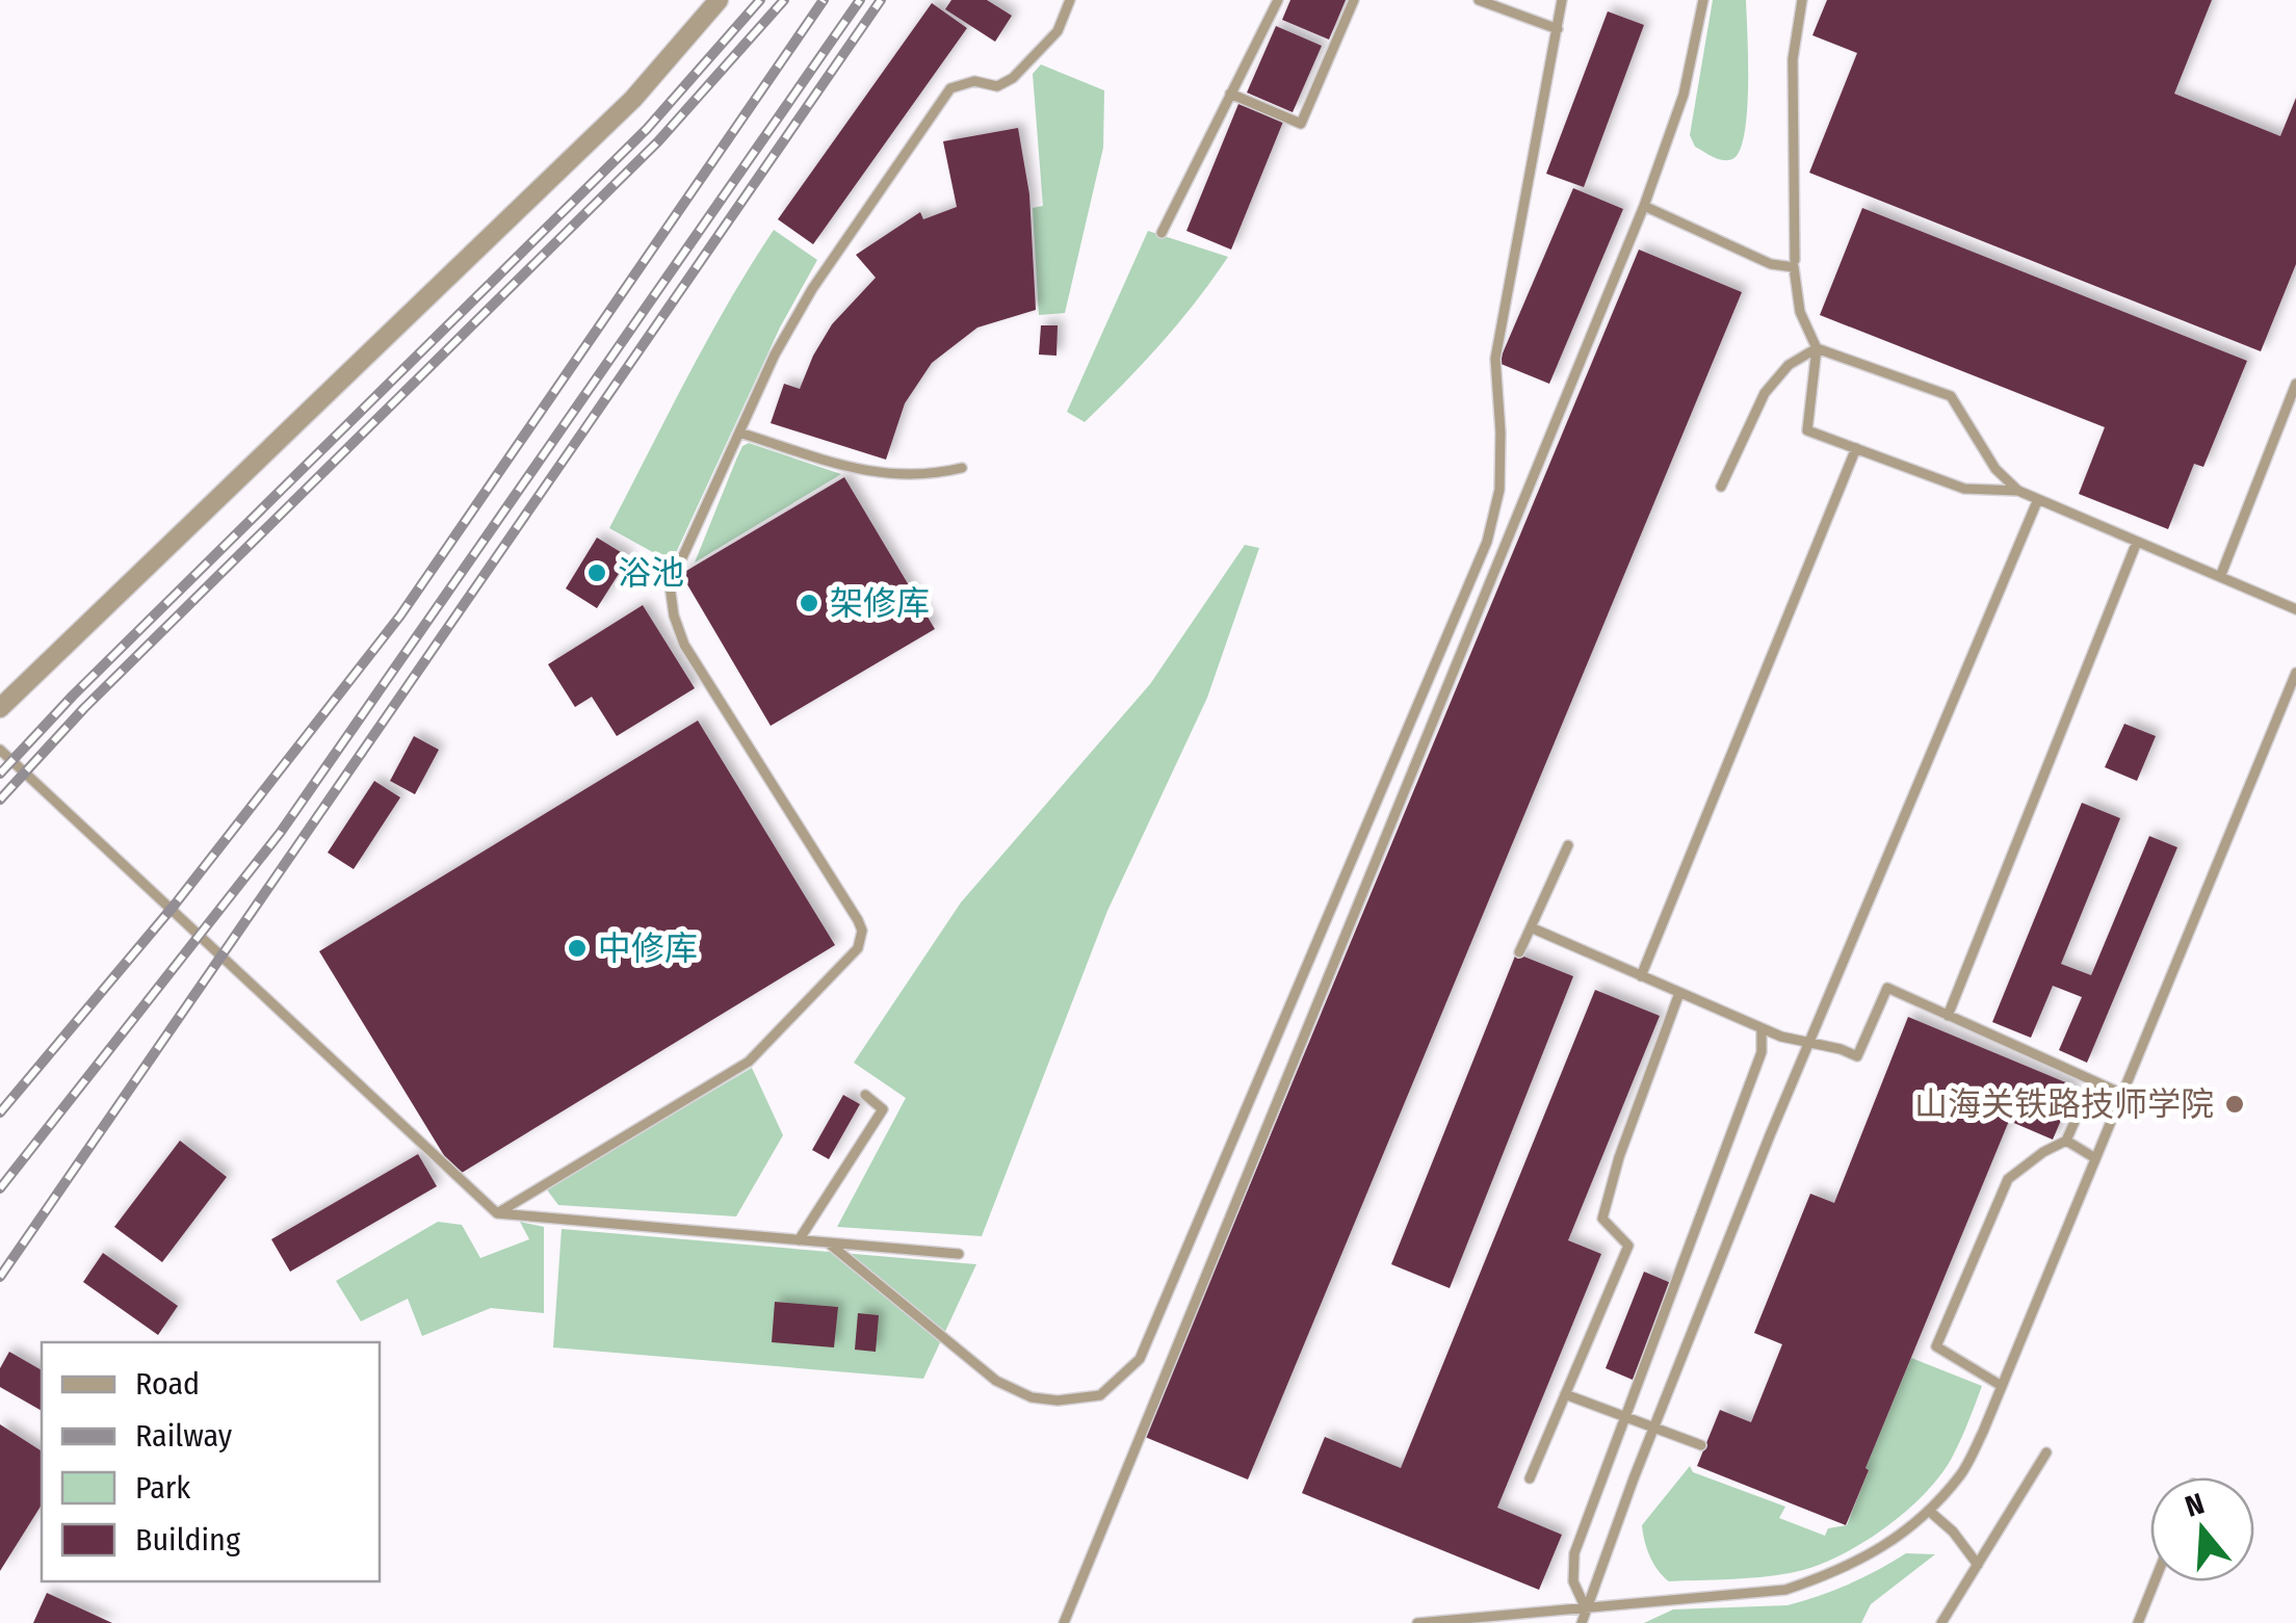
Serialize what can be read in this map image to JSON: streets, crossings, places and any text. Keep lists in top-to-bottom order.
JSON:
{
  "places": [
    "浴池",
    "架修库",
    "中修库",
    "山海关铁路技师学院"
  ],
  "legend": [
    "Road",
    "Railway",
    "Park",
    "Building"
  ],
  "north": "top"
}
